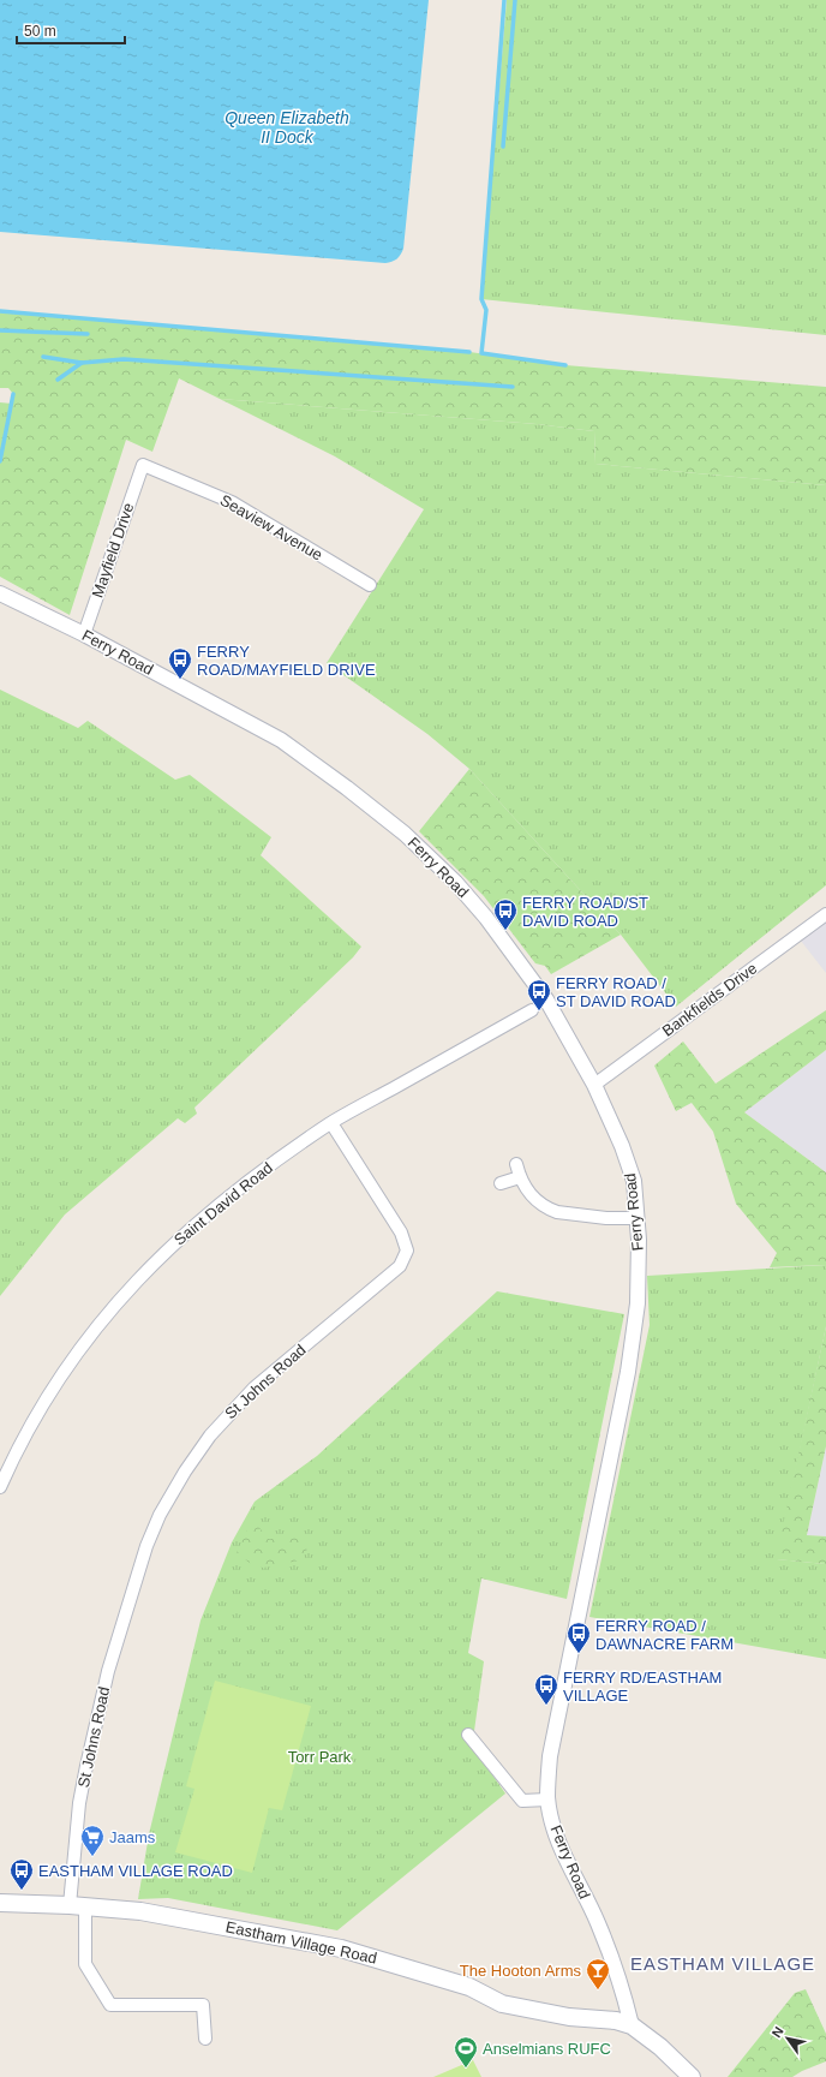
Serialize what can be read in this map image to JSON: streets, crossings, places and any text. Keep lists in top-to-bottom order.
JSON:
{
  "streets": {
    "main road": ["Eastham Village Road"],
    "street": [
      "Seaview Avenue",
      "Mayfield Drive",
      "Ferry Road",
      "Bankfields Drive",
      "Saint David Road",
      "St Johns Road"
    ]
  },
  "crossings": [
    ["Seaview Avenue", "Mayfield Drive"],
    ["Mayfield Drive", "Ferry Road"],
    ["Ferry Road", "Bankfields Drive"],
    ["Ferry Road", "Eastham Village Road"],
    ["Saint David Road", "St Johns Road"],
    ["St Johns Road", "Eastham Village Road"]
  ],
  "districts": ["EASTHAM VILLAGE"],
  "water": ["Queen Elizabeth II Dock"],
  "parks": ["Torr Park"],
  "places": {
    "bus stop": [
      "FERRY ROAD/MAYFIELD DRIVE",
      "FERRY ROAD/ST DAVID ROAD",
      "FERRY ROAD / ST DAVID ROAD",
      "FERRY ROAD / DAWNACRE FARM",
      "FERRY RD/EASTHAM VILLAGE",
      "EASTHAM VILLAGE ROAD"
    ],
    "supermarket": ["Jaams"],
    "bar": ["The Hooton Arms"],
    "sports": ["Anselmians RUFC"]
  },
  "scale_bar": "50 m",
  "north": "top left"
}
